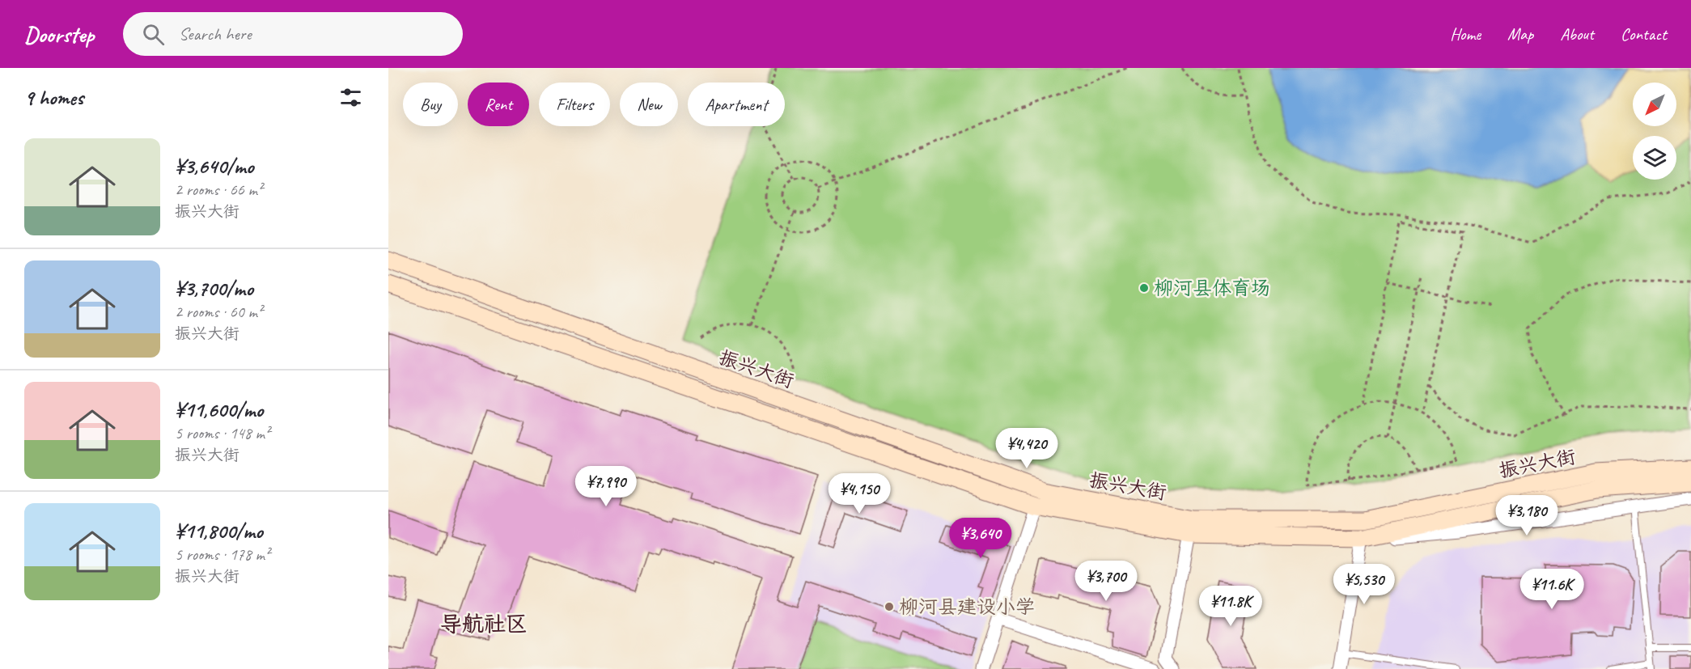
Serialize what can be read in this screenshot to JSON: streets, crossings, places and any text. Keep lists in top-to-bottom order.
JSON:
{
  "streets": {
    "street": ["振兴大街"]
  },
  "districts": ["导航社区"],
  "places": ["柳河县体育场", "柳河县建设小学"],
  "north": "bottom left",
  "page": {
    "header": "Doorstep",
    "search": "Search here",
    "nav": [
      "Home",
      "Map",
      "About",
      "Contact"
    ],
    "heading": "9 homes",
    "chip": [
      "Buy",
      "Rent",
      "Filters",
      "New",
      "Apartment"
    ],
    "list": [
      {
        "name": "¥3,640/mo",
        "note": "2 rooms · 66 m² · 振兴大街"
      },
      {
        "name": "¥3,700/mo",
        "note": "2 rooms · 60 m² · 振兴大街"
      },
      {
        "name": "¥11,600/mo",
        "note": "5 rooms · 148 m² · 振兴大街"
      },
      {
        "name": "¥11,800/mo",
        "note": "5 rooms · 178 m² · 振兴大街"
      }
    ],
    "price": [
      "¥4,420",
      "¥7,990",
      "¥4,150",
      "¥3,180",
      "¥3,640",
      "¥3,700",
      "¥5,530",
      "¥11.6K",
      "¥11.8K"
    ]
  }
}
